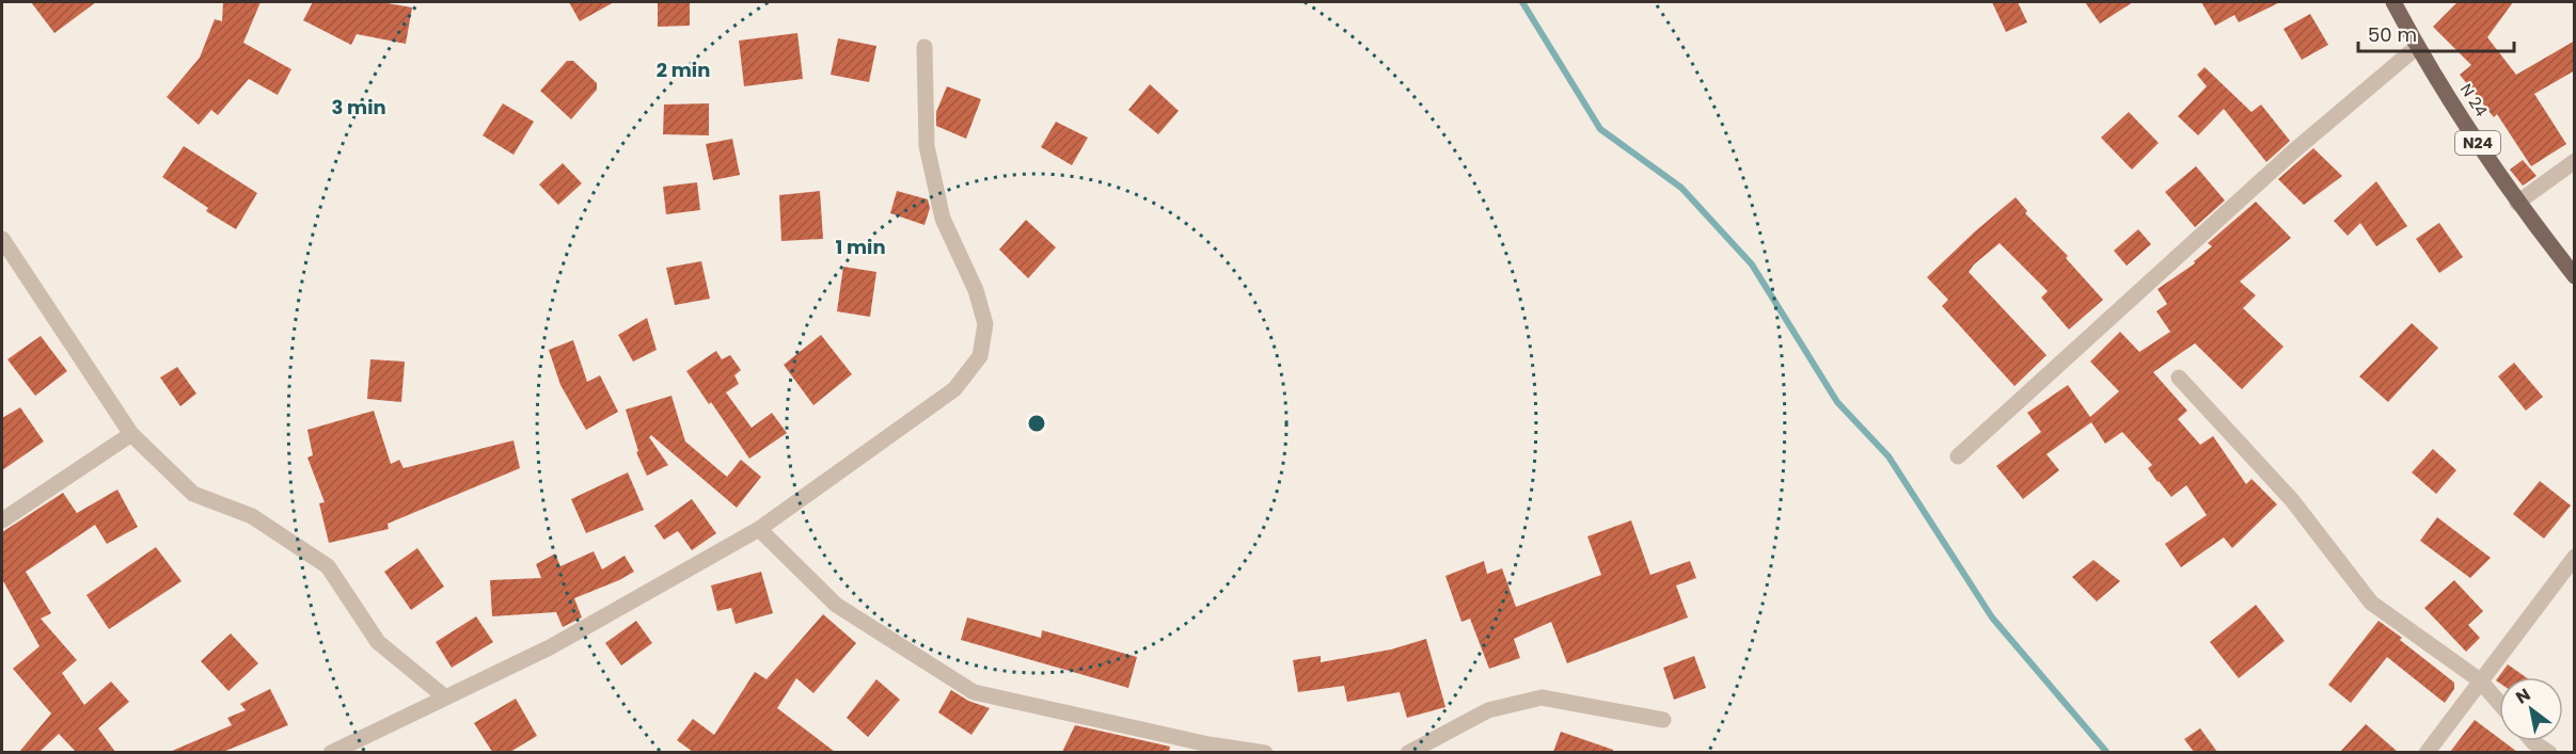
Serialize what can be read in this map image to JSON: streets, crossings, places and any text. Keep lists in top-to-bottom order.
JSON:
{
  "streets": {
    "main road": ["N 24", "N24"]
  },
  "scale_bar": "50 m",
  "north": "top left",
  "rings": ["2 min", "3 min", "1 min"]
}
